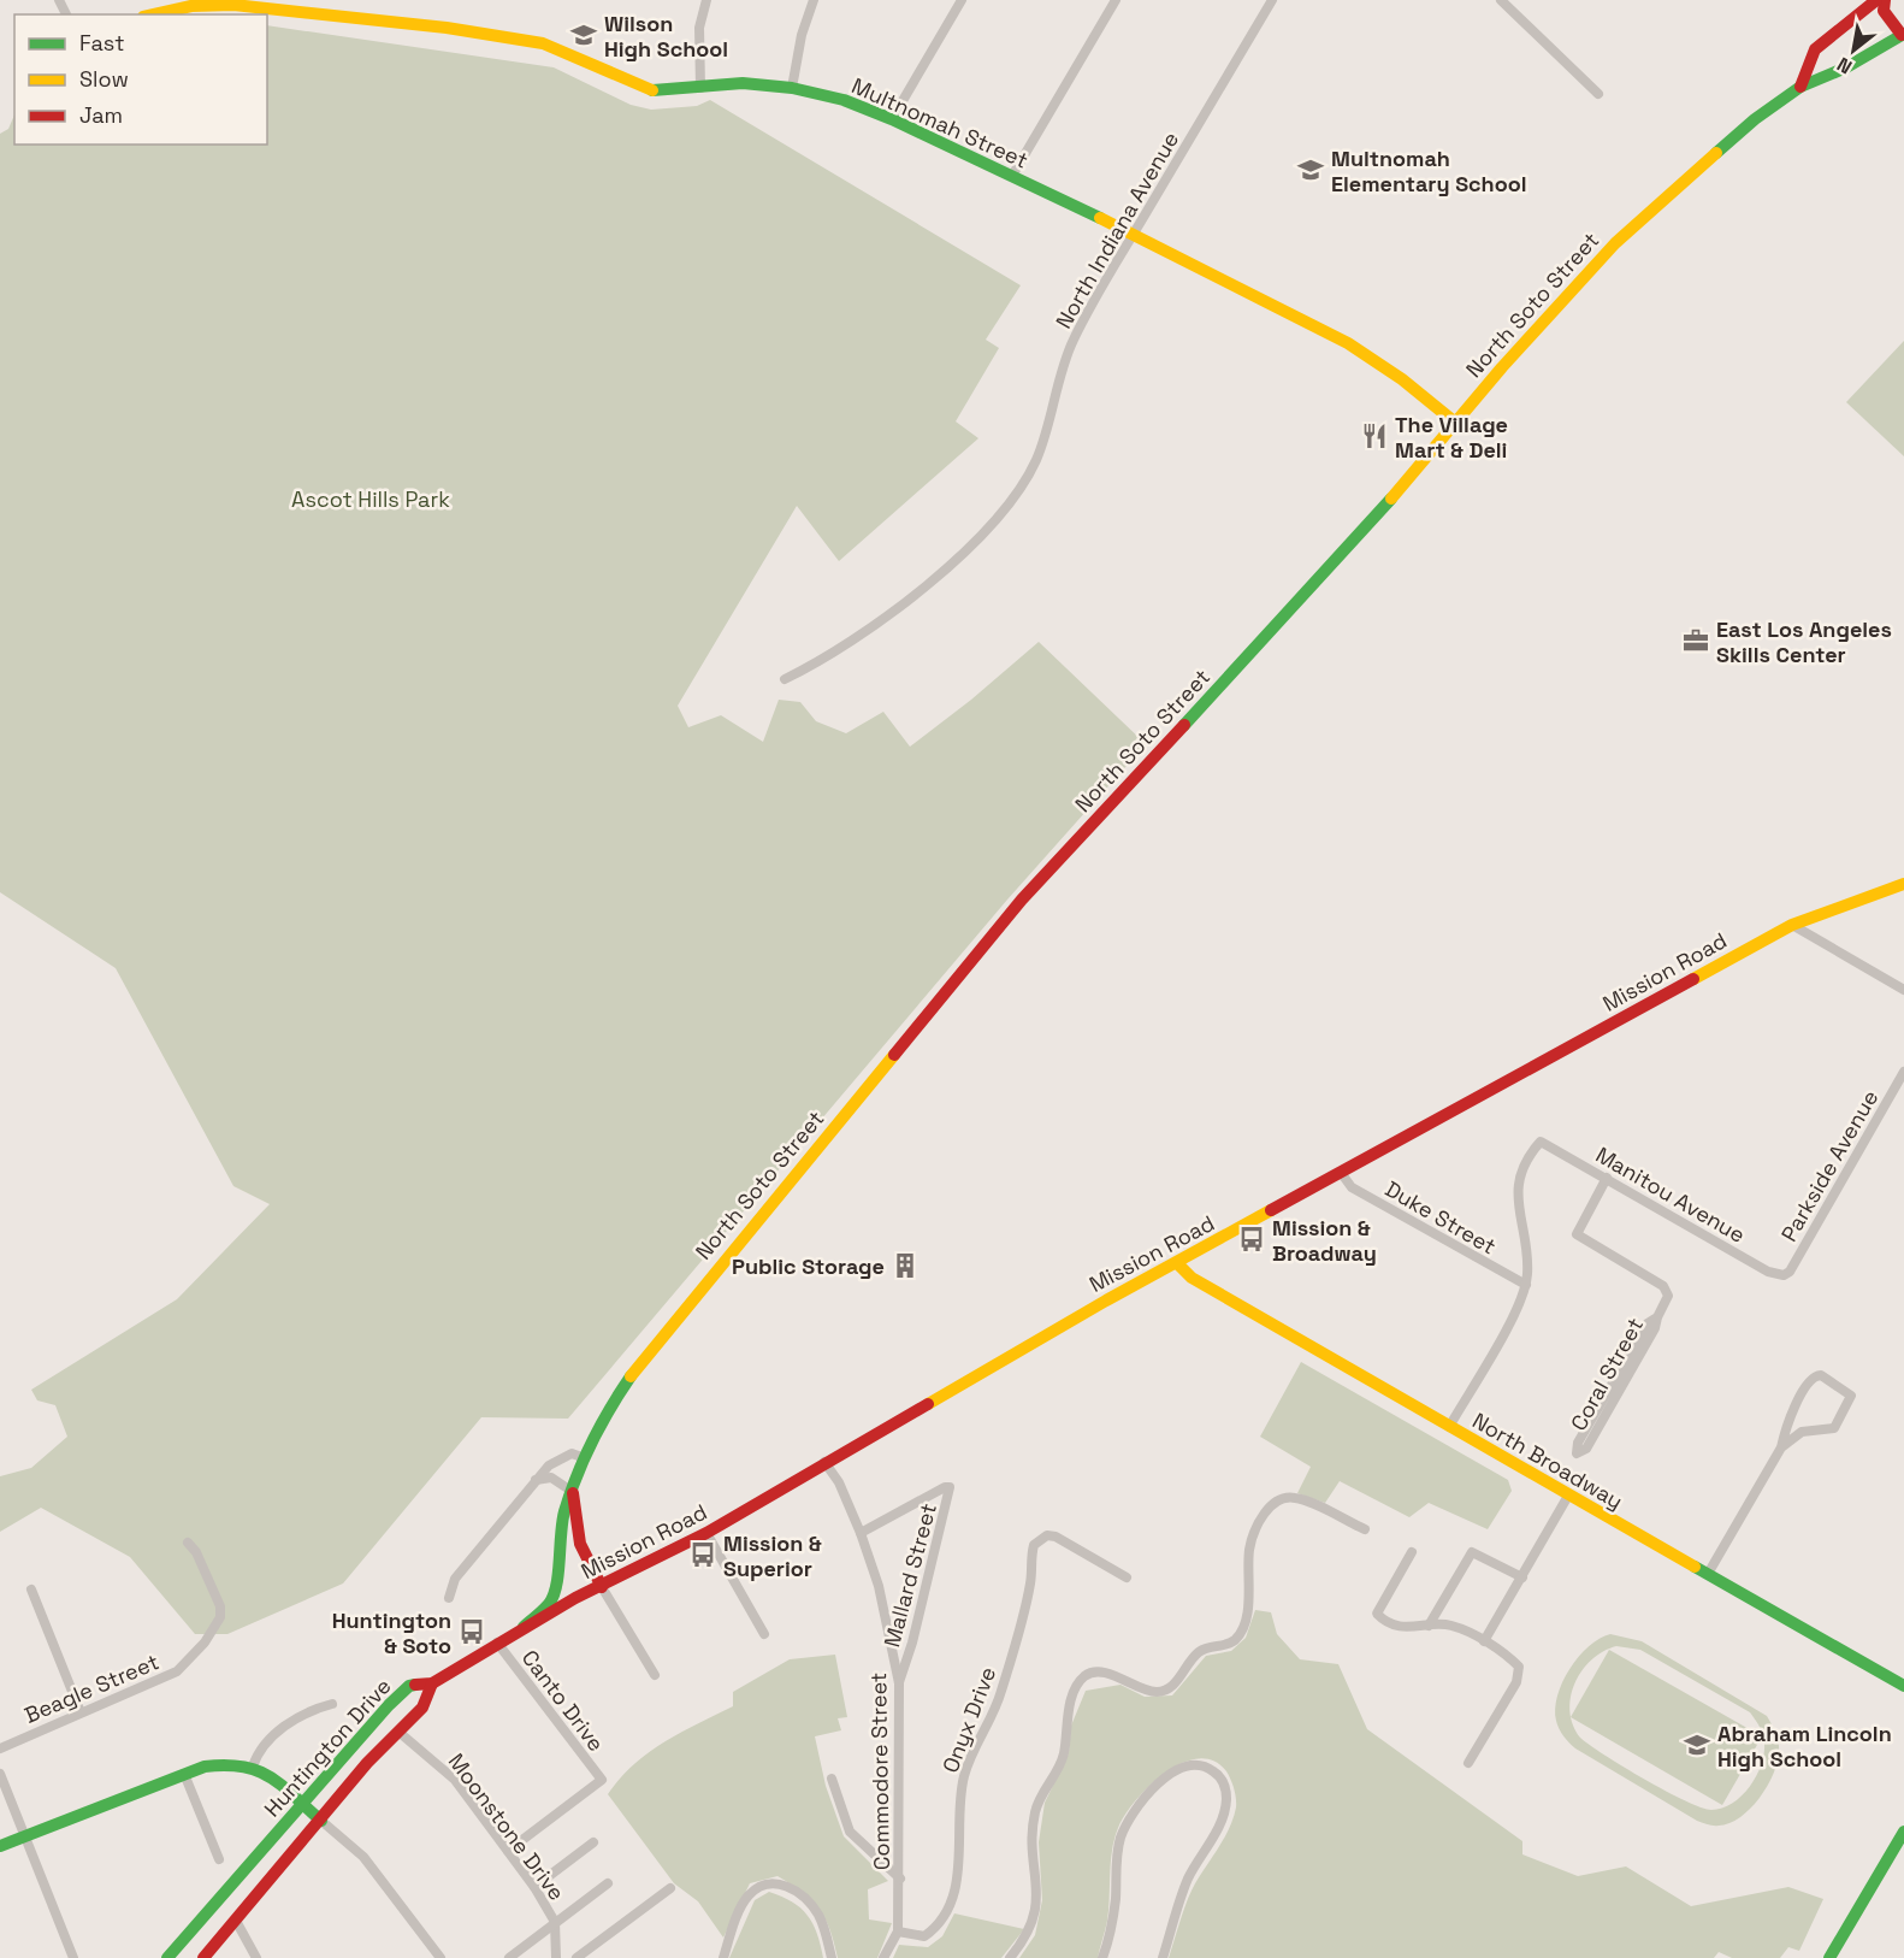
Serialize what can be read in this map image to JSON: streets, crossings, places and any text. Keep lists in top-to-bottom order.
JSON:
{
  "streets": {
    "main road": [
      "Multnomah Street",
      "North Soto Street",
      "Mission Road",
      "North Broadway",
      "Huntington Drive"
    ],
    "street": [
      "North Indiana Avenue",
      "Parkside Avenue",
      "Manitou Avenue",
      "Duke Street",
      "Coral Street",
      "Mallard Street",
      "Beagle Street",
      "Canto Drive",
      "Onyx Drive",
      "Commodore Street",
      "Moonstone Drive"
    ]
  },
  "crossings": [
    ["Multnomah Street", "North Indiana Avenue"],
    ["Multnomah Street", "North Soto Street"],
    ["North Soto Street", "Mission Road"],
    ["Mission Road", "Duke Street"],
    ["Mission Road", "North Broadway"],
    ["Mission Road", "Canto Drive"],
    ["Mission Road", "Huntington Drive"],
    ["Mission Road", "Commodore Street"],
    ["Parkside Avenue", "Manitou Avenue"],
    ["Manitou Avenue", "Duke Street"],
    ["Manitou Avenue", "Coral Street"],
    ["Mallard Street", "Commodore Street"],
    ["Canto Drive", "Moonstone Drive"],
    ["Onyx Drive", "Commodore Street"],
    ["Huntington Drive", "Moonstone Drive"]
  ],
  "parks": ["Ascot Hills Park"],
  "places": {
    "school or university": ["Wilson High School", "Multnomah Elementary School", "Abraham Lincoln High School"],
    "restaurant": ["The Village Mart & Deli"],
    "office": ["East Los Angeles Skills Center"],
    "bus stop": ["Mission & Broadway", "Mission & Superior", "Huntington & Soto"],
    "building": ["Public Storage"]
  },
  "legend": ["Fast", "Slow", "Jam"],
  "north": "bottom left"
}
